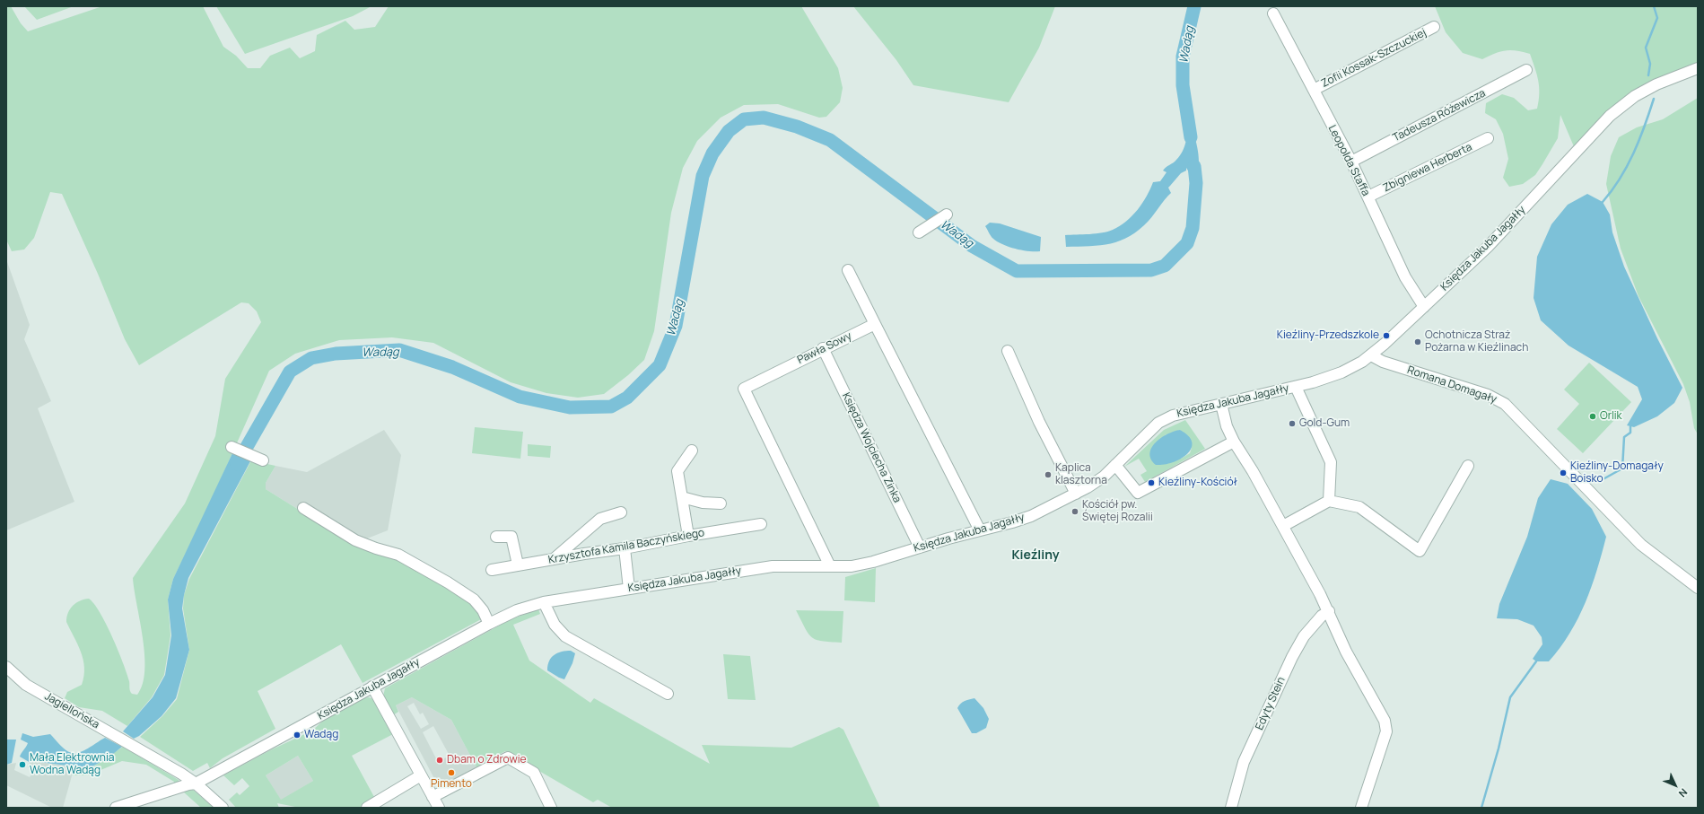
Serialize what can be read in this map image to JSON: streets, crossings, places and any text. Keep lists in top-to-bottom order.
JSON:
{
  "streets": {
    "street": [
      "Zofii Kossak-Szczuckiej",
      "Tadeusza Różewicza",
      "Leopolda Staffa",
      "Zbigniewa Herberta",
      "Księdza Jakuba Jagałły",
      "Pawła Sowy",
      "Romana Domagały",
      "Księdza Wojciecha Zinka",
      "Krzysztofa Kamila Baczyńskiego",
      "Edyty Stein",
      "Jagiellońska"
    ]
  },
  "crossings": [
    ["Zofii Kossak-Szczuckiej", "Leopolda Staffa"],
    ["Tadeusza Różewicza", "Leopolda Staffa"],
    ["Leopolda Staffa", "Zbigniewa Herberta"],
    ["Leopolda Staffa", "Księdza Jakuba Jagałły"],
    ["Księdza Jakuba Jagałły", "Pawła Sowy"],
    ["Księdza Jakuba Jagałły", "Romana Domagały"],
    ["Księdza Jakuba Jagałły", "Księdza Wojciecha Zinka"],
    ["Księdza Jakuba Jagałły", "Jagiellońska"],
    ["Pawła Sowy", "Księdza Wojciecha Zinka"]
  ],
  "districts": ["Kieźliny"],
  "water": ["Wadąg"],
  "places": [
    "Kieźliny-Przedszkole",
    "Ochotnicza Straż Pożarna w Kieźlinach",
    "Orlik",
    "Gold-Gum",
    "Kieźliny-Domagały Boisko",
    "Kaplica klasztorna",
    "Kieźliny-Kościół",
    "Kościół pw. Świętej Rozalii",
    "Wadąg",
    "Dbam o Zdrowie",
    "Mała Elektrownia Wodna Wadąg",
    "Pimento"
  ],
  "north": "bottom right"
}
